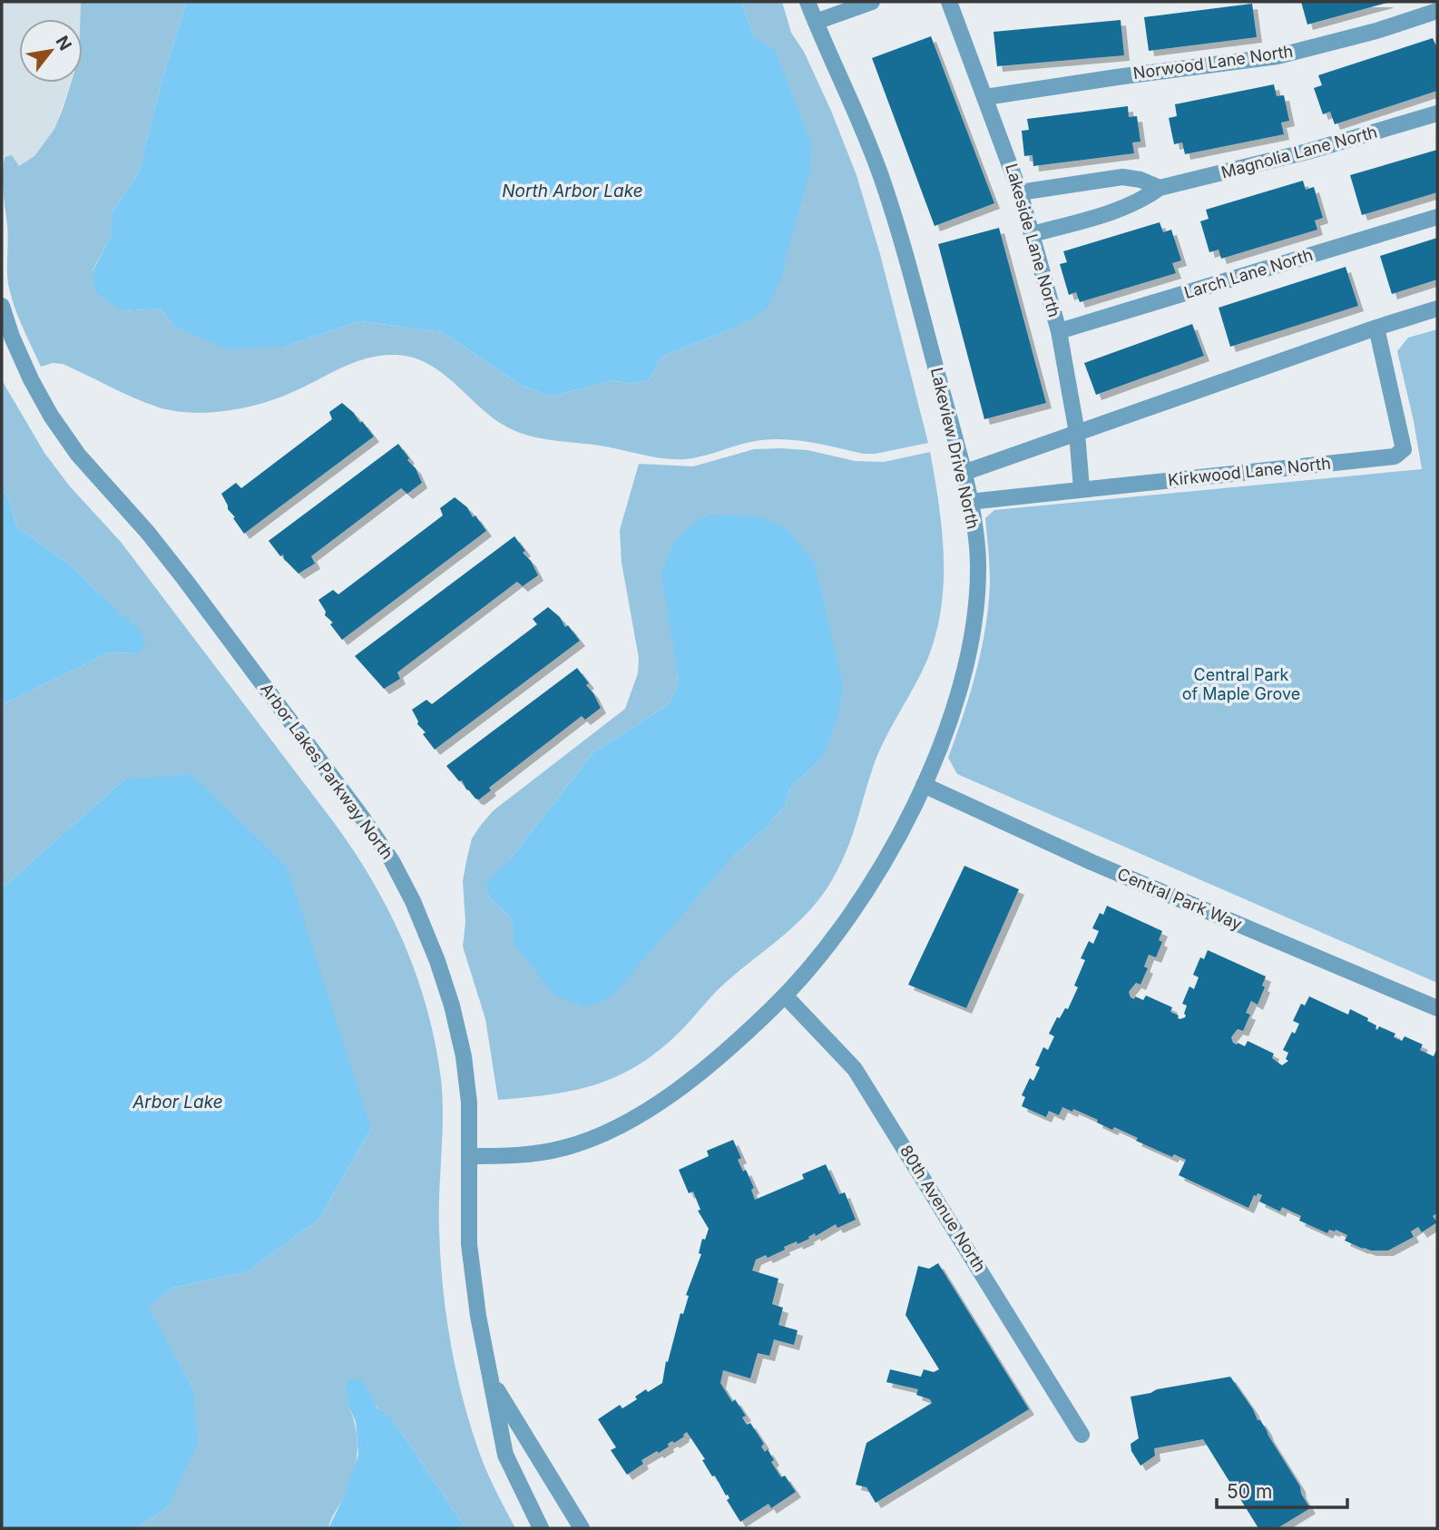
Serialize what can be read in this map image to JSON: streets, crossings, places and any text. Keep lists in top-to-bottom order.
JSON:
{
  "streets": {
    "street": [
      "Norwood Lane North",
      "Magnolia Lane North",
      "Lakeside Lane North",
      "Larch Lane North",
      "Lakeview Drive North",
      "Kirkwood Lane North",
      "Arbor Lakes Parkway North",
      "Central Park Way",
      "80th Avenue North"
    ]
  },
  "crossings": [
    ["Norwood Lane North", "Lakeside Lane North"],
    ["Magnolia Lane North", "Lakeside Lane North"],
    ["Lakeside Lane North", "Larch Lane North"],
    ["Lakeside Lane North", "Kirkwood Lane North"],
    ["Lakeview Drive North", "Kirkwood Lane North"],
    ["Lakeview Drive North", "Arbor Lakes Parkway North"],
    ["Lakeview Drive North", "Central Park Way"],
    ["Lakeview Drive North", "80th Avenue North"]
  ],
  "water": ["North Arbor Lake", "Arbor Lake"],
  "parks": ["Central Park of Maple Grove"],
  "scale_bar": "50 m",
  "north": "top right"
}
